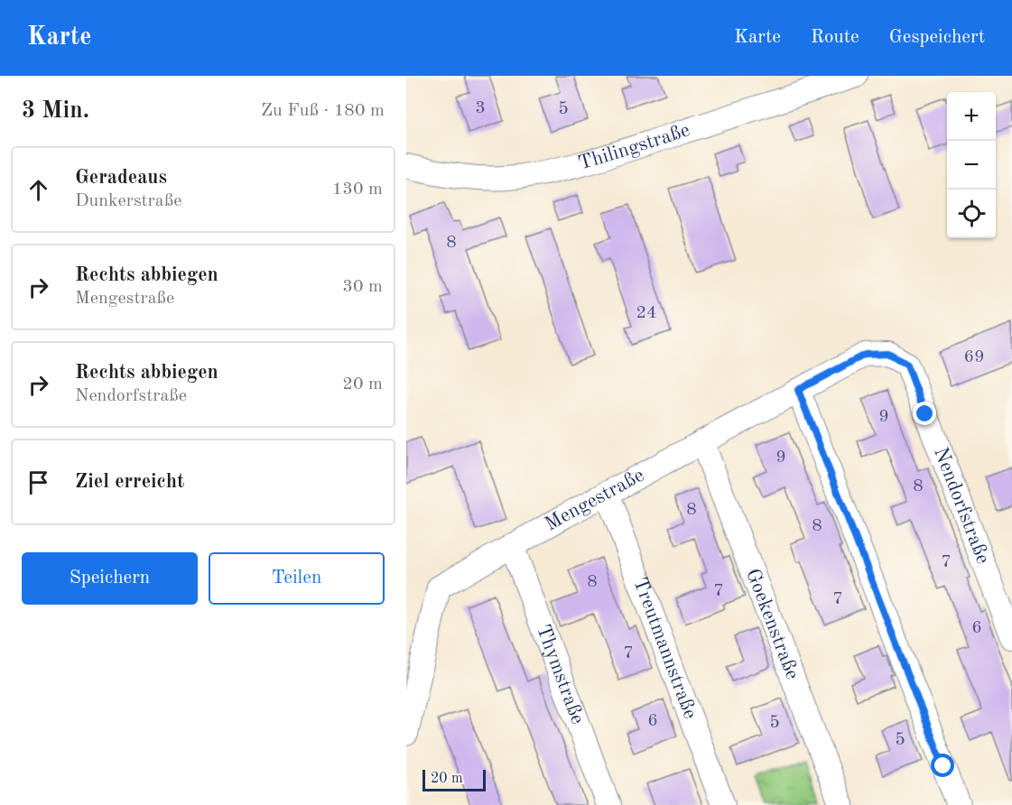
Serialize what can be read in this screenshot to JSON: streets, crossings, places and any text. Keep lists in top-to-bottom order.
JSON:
{
  "streets": {
    "street": [
      "Thilingstraße",
      "Mengestraße",
      "Nendorfstraße",
      "Goekenstraße",
      "Treutmannstraße",
      "Thymstraße"
    ]
  },
  "crossings": [
    ["Mengestraße", "Nendorfstraße"],
    ["Mengestraße", "Goekenstraße"],
    ["Mengestraße", "Treutmannstraße"],
    ["Mengestraße", "Thymstraße"]
  ],
  "house_numbers": [
    "3",
    "5",
    "8",
    "24",
    "69",
    "9",
    "9",
    "8",
    "8",
    "8",
    "7",
    "8",
    "7",
    "7",
    "6",
    "7",
    "6",
    "5",
    "5"
  ],
  "scale_bar": "20 m",
  "page": {
    "header": "Karte",
    "nav": ["Karte", "Route", "Gespeichert"],
    "heading": ["3 Min.", "Zu Fuß · 180 m"],
    "map_buttons": ["+", "−"],
    "list": [
      ["Geradeaus", "Dunkerstraße", "130 m"],
      ["Rechts abbiegen", "Mengestraße", "30 m"],
      ["Rechts abbiegen", "Nendorfstraße", "20 m"],
      "Ziel erreicht"
    ],
    "buttons": ["Speichern", "Teilen"],
    "scale": "20 m"
  }
}
